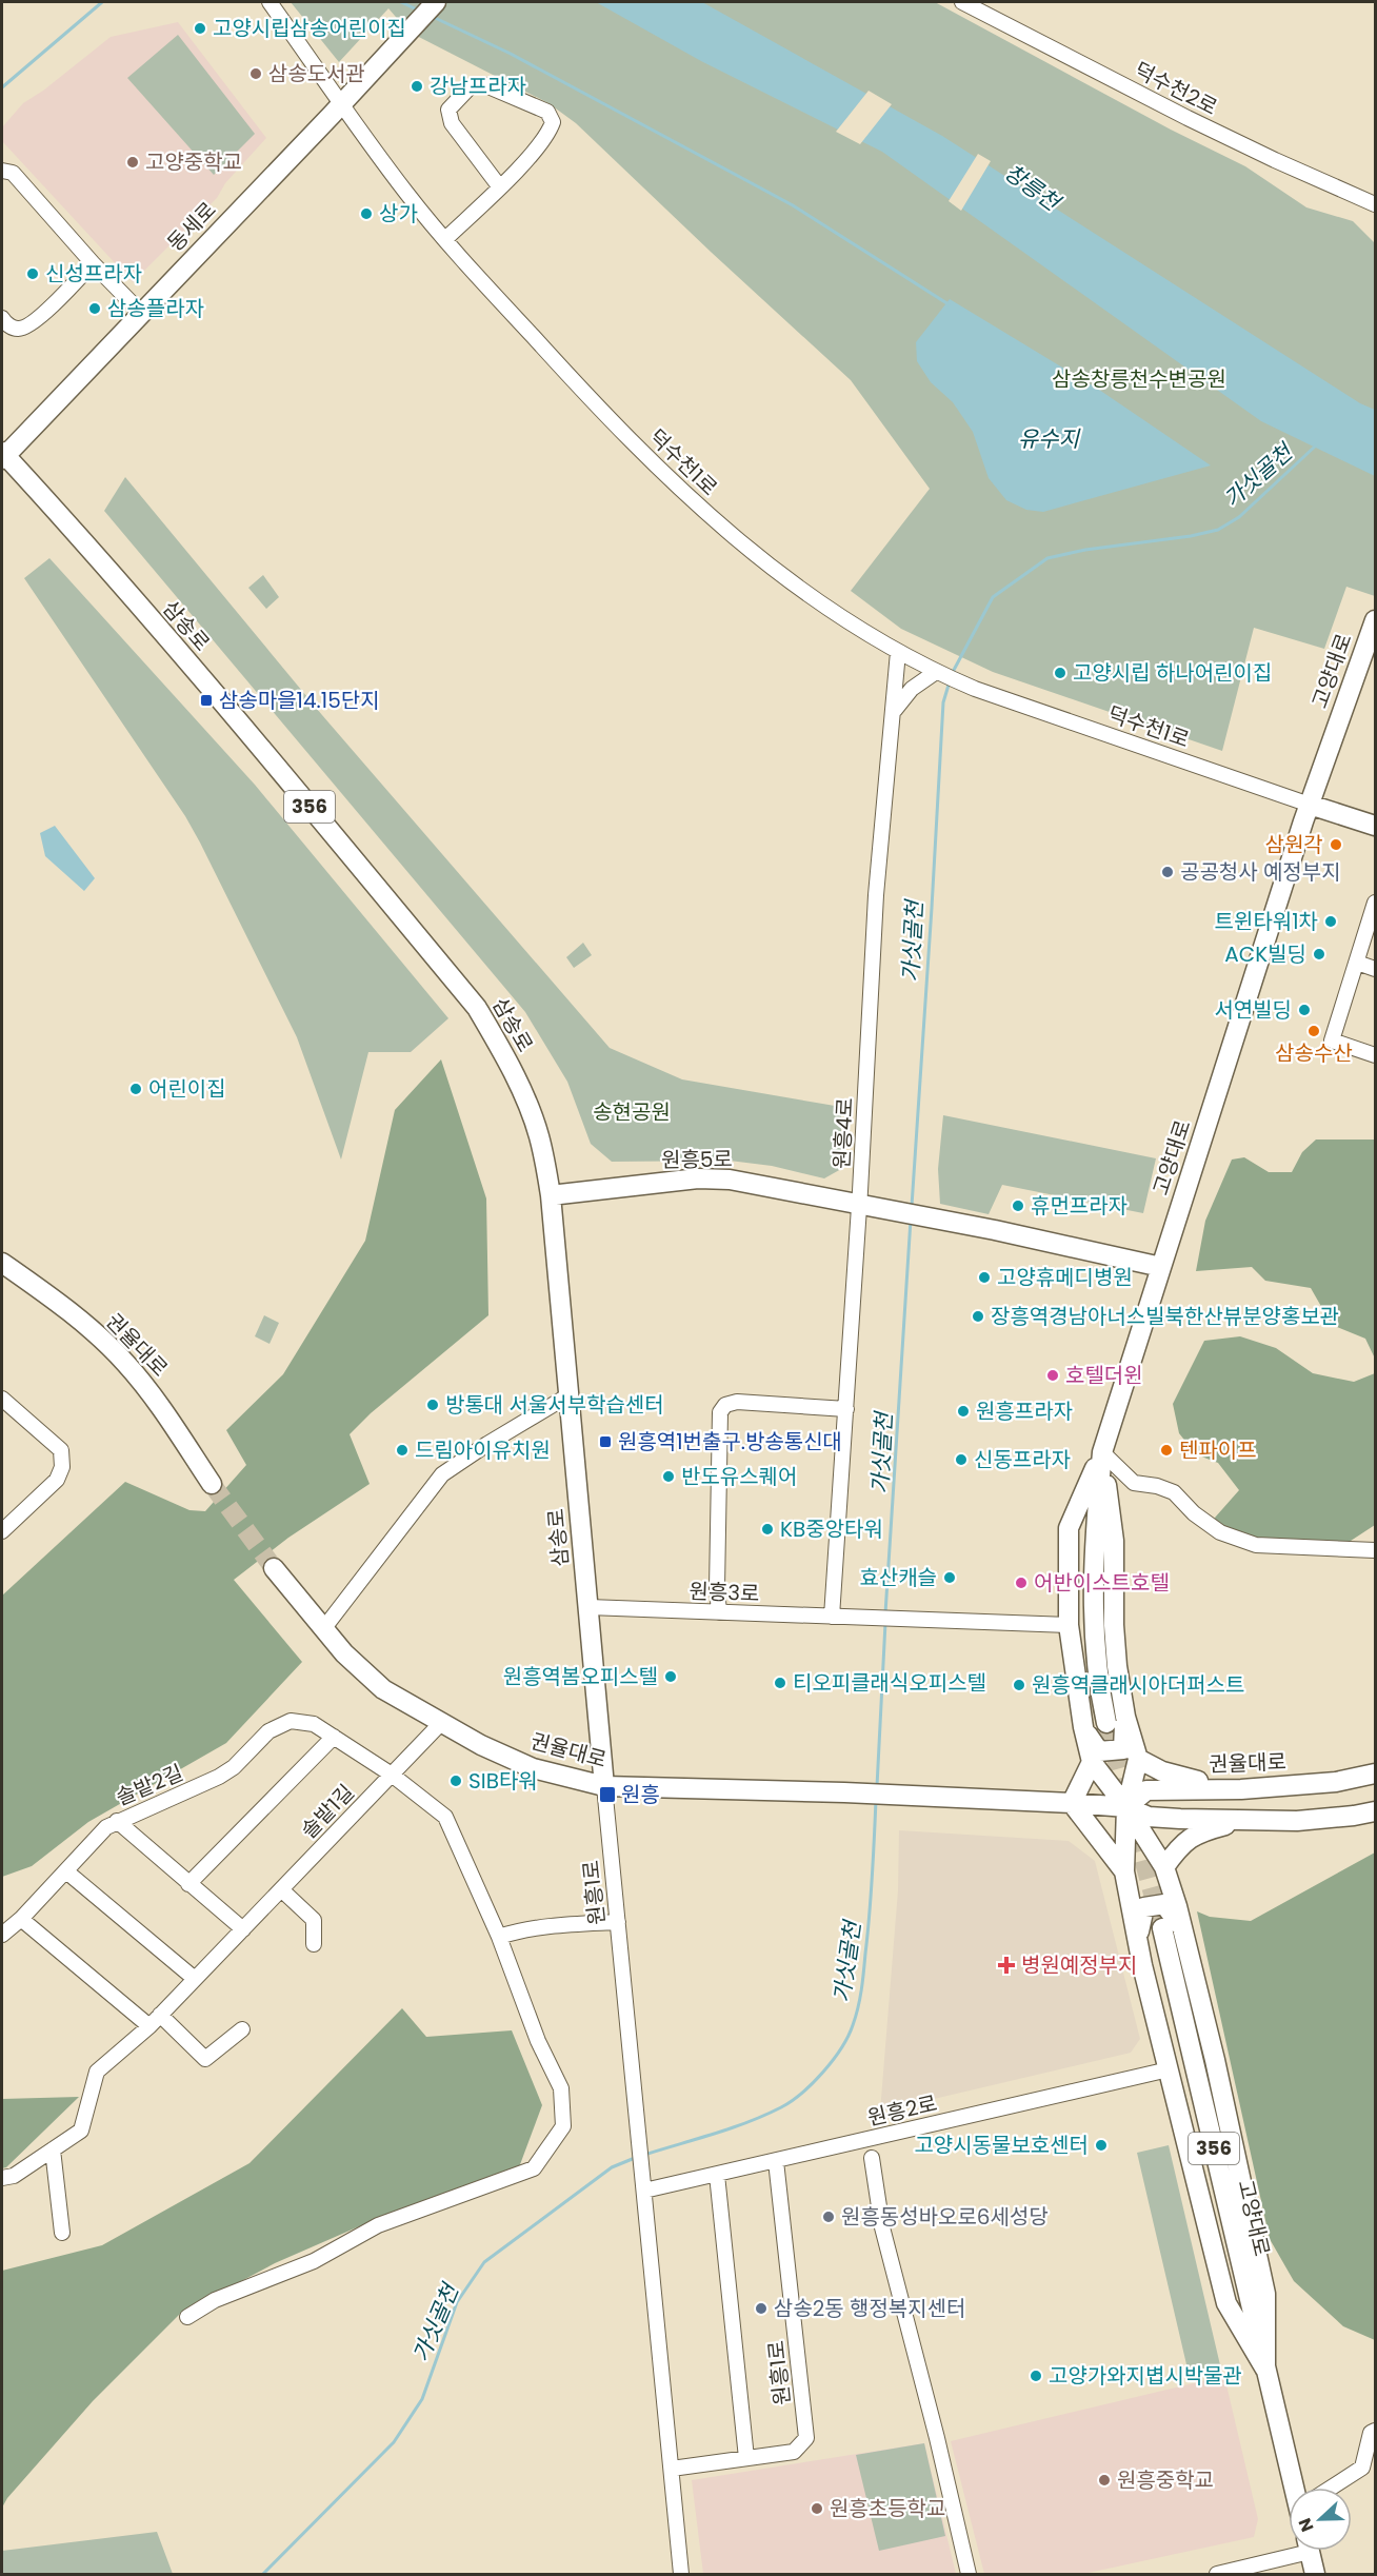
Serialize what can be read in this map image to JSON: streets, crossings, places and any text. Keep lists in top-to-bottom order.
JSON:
{
  "streets": {
    "main road": [
      "동세로",
      "삼송로",
      "고양대로",
      "356",
      "원흥5로",
      "권율대로"
    ],
    "street": [
      "덕수천2로",
      "덕수천1로",
      "원흥4로",
      "원흥3로",
      "솔밭2길",
      "솔밭1길",
      "원흥1로",
      "원흥2로"
    ]
  },
  "crossings": [
    ["동세로", "덕수천1로"],
    ["동세로", "삼송로"],
    ["덕수천1로", "고양대로"],
    ["덕수천1로", "원흥4로"],
    ["삼송로", "원흥5로"],
    ["삼송로", "권율대로"],
    ["삼송로", "원흥3로"],
    ["삼송로", "원흥1로"],
    ["고양대로", "원흥5로"],
    ["원흥4로", "원흥5로"],
    ["원흥4로", "원흥3로"],
    ["권율대로", "솔밭1길"],
    ["권율대로", "원흥1로"],
    ["솔밭2길", "솔밭1길"],
    ["원흥1로", "원흥2로"]
  ],
  "water": ["창릉천", "유수지", "가싯골천"],
  "parks": ["삼송창릉천수변공원", "송현공원"],
  "places": {
    "other": [
      "고양시립삼송어린이집",
      "삼송도서관",
      "강남프라자",
      "고양중학교",
      "상가",
      "신성프라자",
      "삼송플라자",
      "고양시립 하나어린이집",
      "삼원각",
      "공공청사 예정부지",
      "트윈타워1차",
      "ACK빌딩",
      "서연빌딩",
      "삼송수산",
      "어린이집",
      "휴먼프라자",
      "고양휴메디병원",
      "장흥역경남아너스빌북한산뷰분양홍보관",
      "호텔더윈",
      "방통대 서울서부학습센터",
      "원흥프라자",
      "드림아이유치원",
      "텐파이프",
      "신동프라자",
      "반도유스퀘어",
      "KB중앙타워",
      "효산캐슬",
      "어반이스트호텔",
      "원흥역봄오피스텔",
      "티오피클래식오피스텔",
      "원흥역클래시아더퍼스트",
      "SIB타워",
      "고양시동물보호센터",
      "원흥동성바오로6세성당",
      "삼송2동 행정복지센터",
      "고양가와지볍시박물관",
      "원흥중학교",
      "원흥초등학교"
    ],
    "transit": ["삼송마을14.15단지", "원흥역1번출구.방송통신대", "원흥"],
    "health": ["병원예정부지"]
  },
  "north": "left"
}
